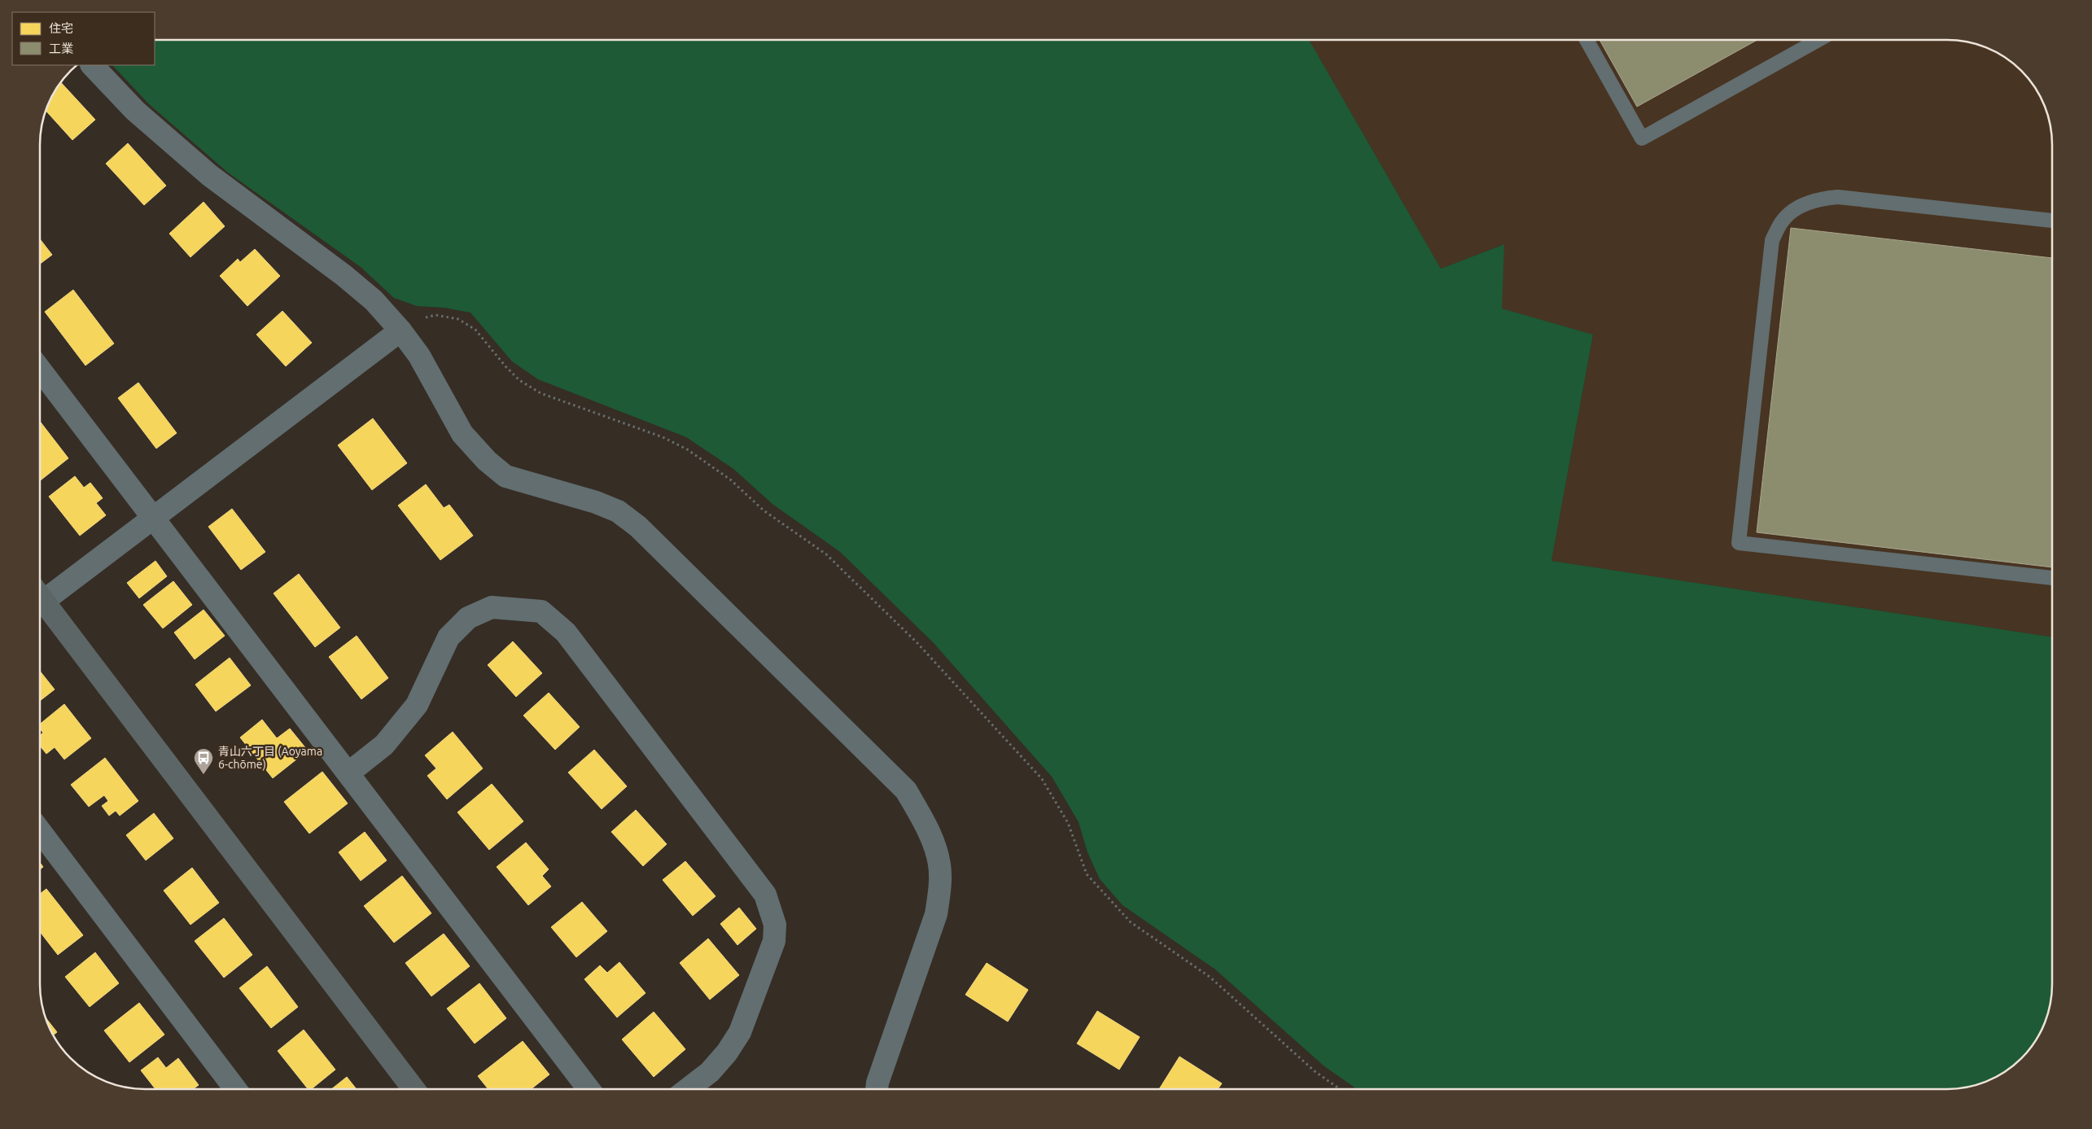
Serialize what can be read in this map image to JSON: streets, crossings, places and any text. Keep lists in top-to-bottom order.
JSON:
{
  "places": {
    "bus stop": ["青山六丁目 (Aoyama 6-chōme)"]
  },
  "legend": ["住宅", "工業"]
}
